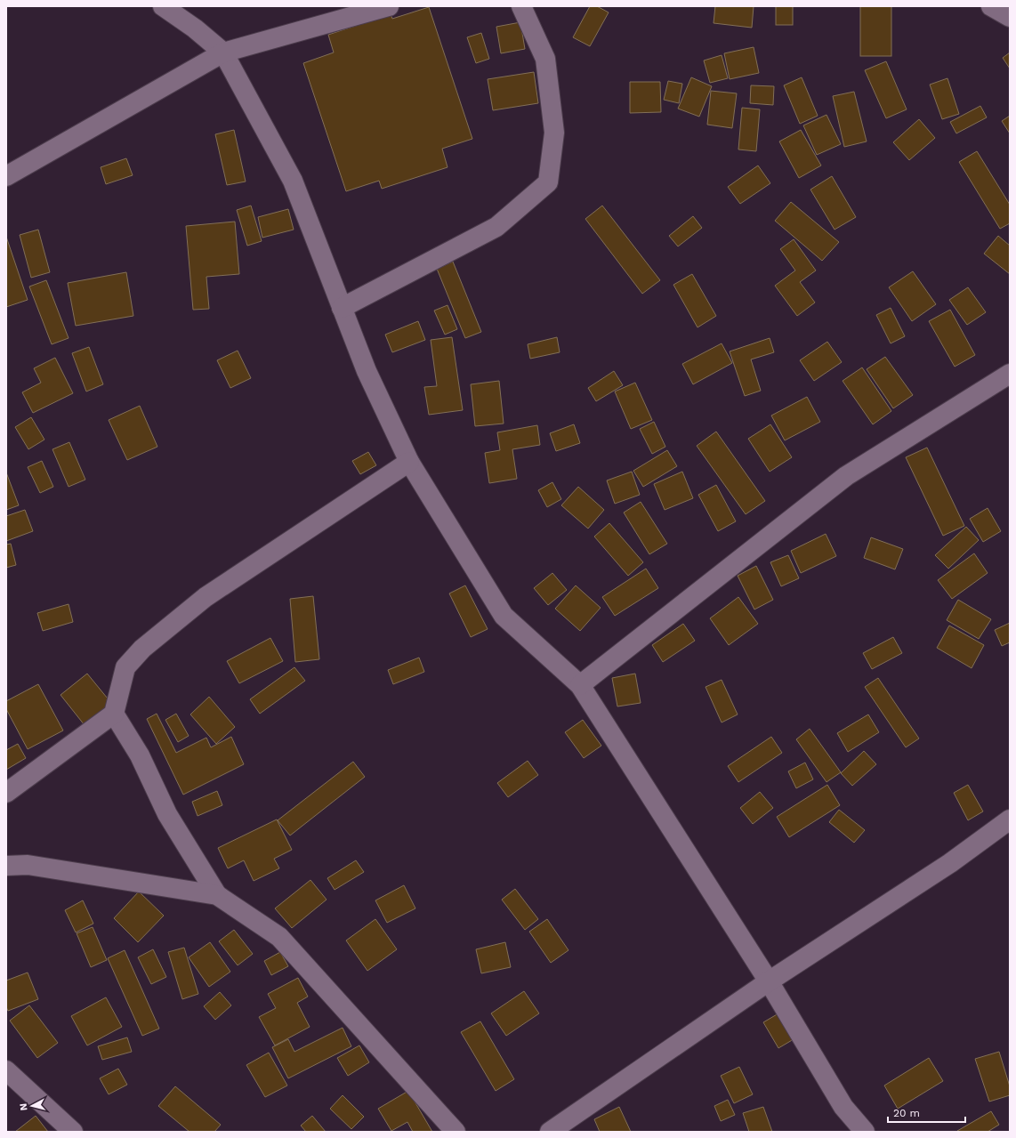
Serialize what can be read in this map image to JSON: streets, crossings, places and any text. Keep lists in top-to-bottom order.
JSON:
{
  "scale_bar": "20 m",
  "north": "left"
}
